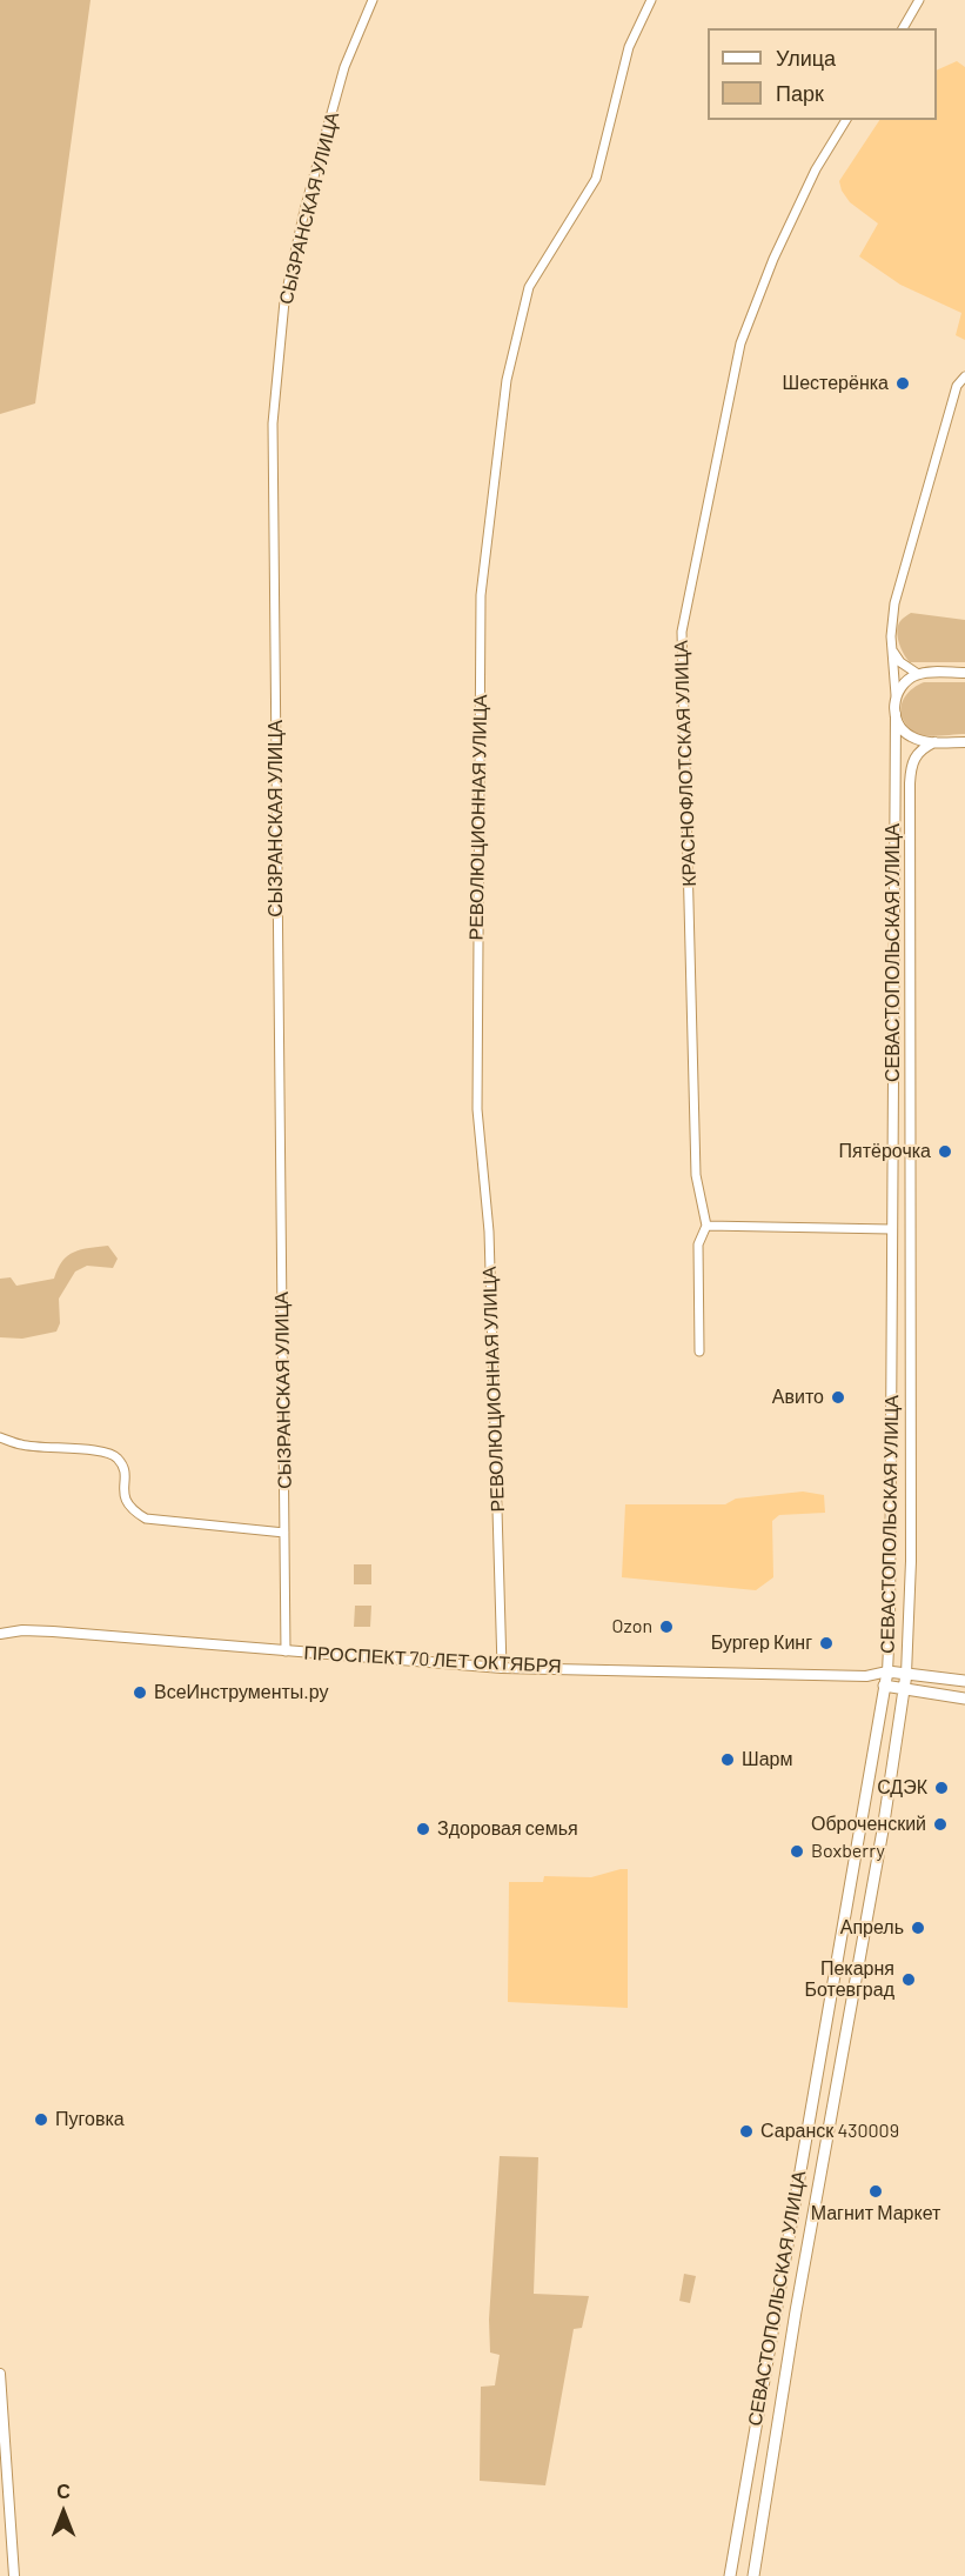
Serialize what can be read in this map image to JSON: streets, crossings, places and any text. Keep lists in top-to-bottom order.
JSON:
{
  "streets": {
    "main road": ["СЕВАСТОПОЛЬСКАЯ УЛИЦА", "ПРОСПЕКТ 70 ЛЕТ ОКТЯБРЯ"],
    "street": ["СЫЗРАНСКАЯ УЛИЦА", "КРАСНОФЛОТСКАЯ УЛИЦА", "РЕВОЛЮЦИОННАЯ УЛИЦА"]
  },
  "crossings": [
    ["СЫЗРАНСКАЯ УЛИЦА", "ПРОСПЕКТ 70 ЛЕТ ОКТЯБРЯ"],
    ["РЕВОЛЮЦИОННАЯ УЛИЦА", "ПРОСПЕКТ 70 ЛЕТ ОКТЯБРЯ"],
    ["СЕВАСТОПОЛЬСКАЯ УЛИЦА", "ПРОСПЕКТ 70 ЛЕТ ОКТЯБРЯ"]
  ],
  "places": [
    "Шестерёнка",
    "Пятёрочка",
    "Авито",
    "Ozon",
    "Бургер Кинг",
    "ВсеИнструменты.ру",
    "Шарм",
    "СДЭК",
    "Оброченский",
    "Здоровая семья",
    "Boxberry",
    "Апрель",
    "Пекарня Ботевград",
    "Пуговка",
    "Саранск 430009",
    "Магнит Маркет"
  ],
  "legend": ["Улица", "Парк"],
  "north": "top"
}
